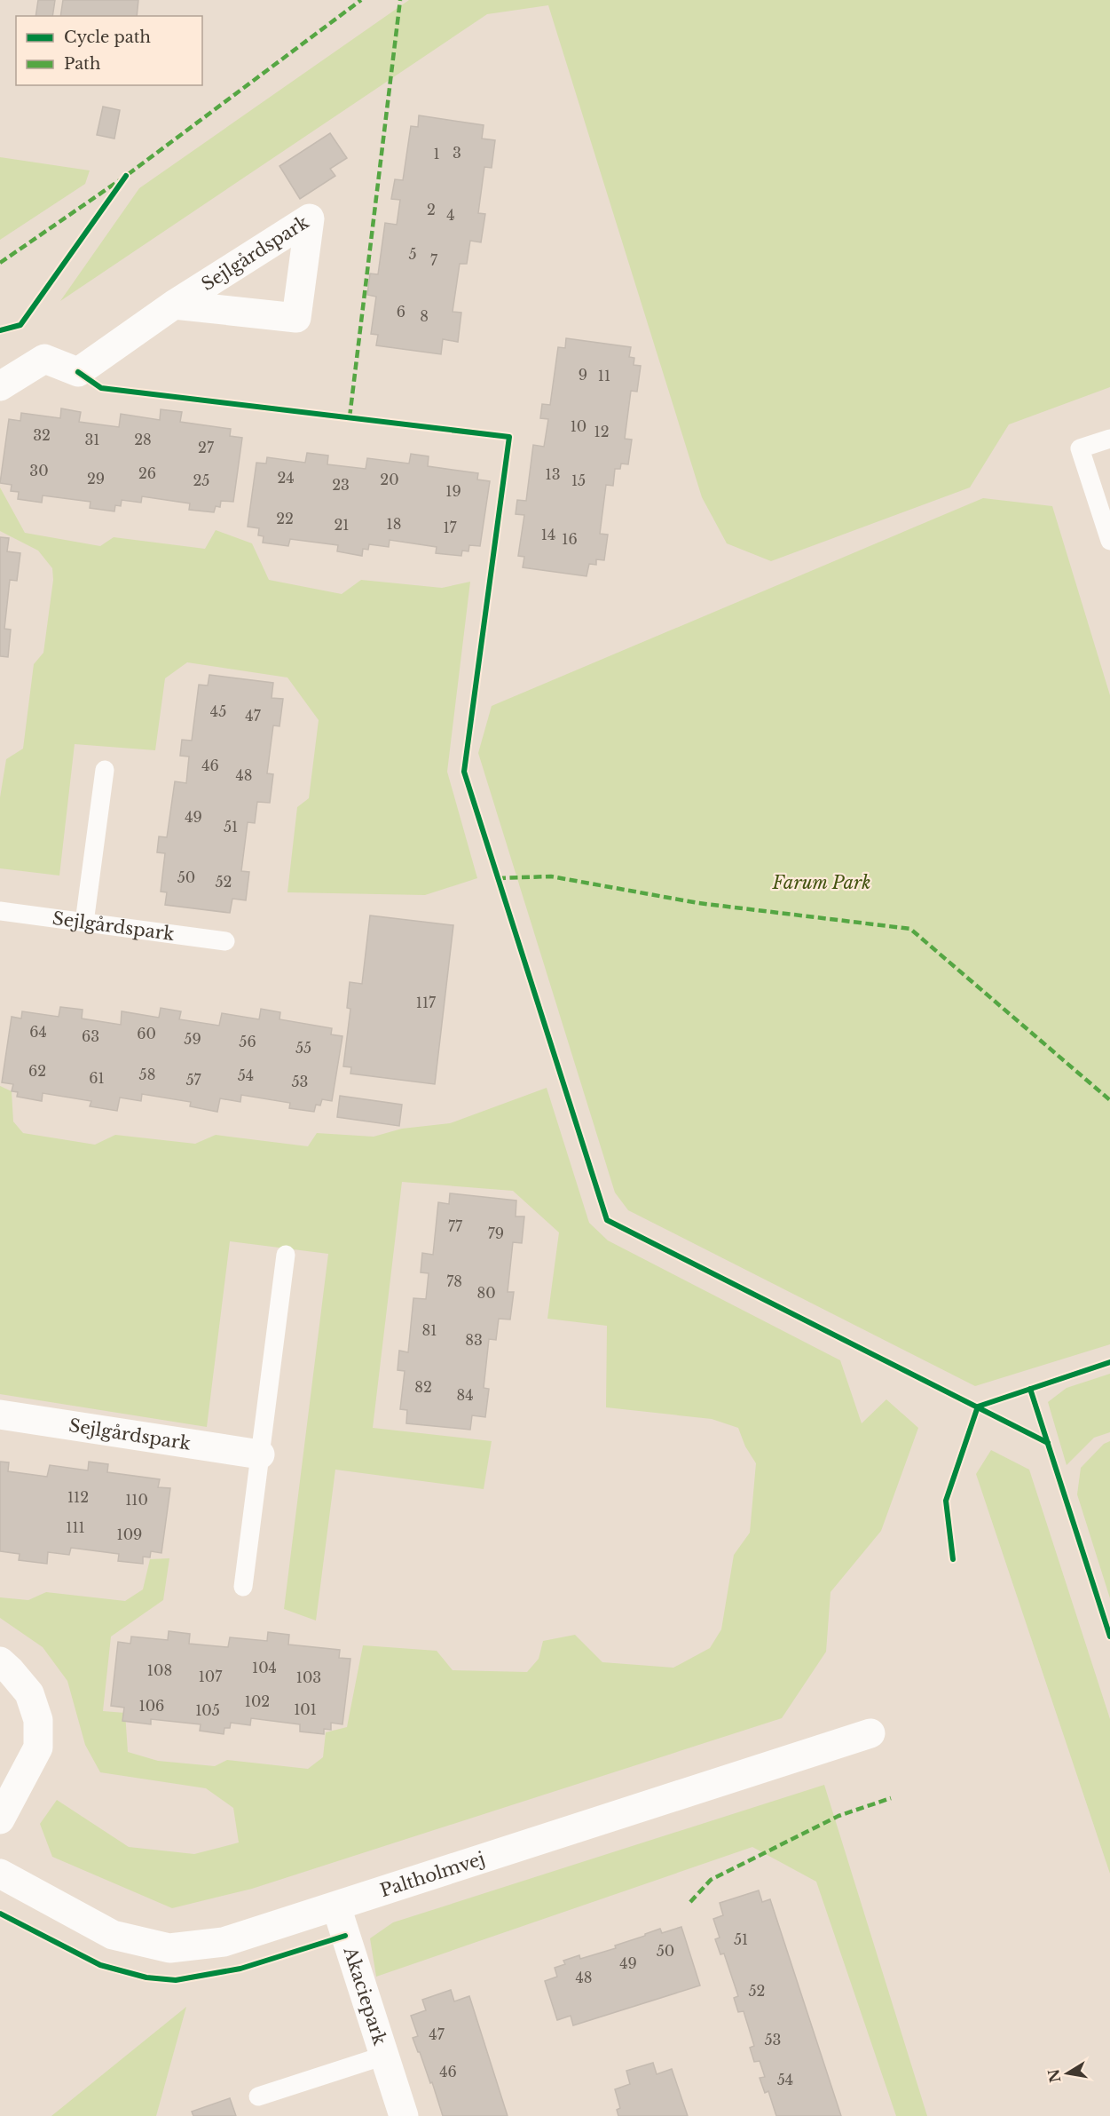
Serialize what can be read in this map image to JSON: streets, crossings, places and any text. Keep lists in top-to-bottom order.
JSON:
{
  "streets": {
    "street": ["Sejlgårdspark", "Paltholmvej", "Akaciepark"]
  },
  "crossings": [
    ["Paltholmvej", "Akaciepark"]
  ],
  "parks": ["Farum Park"],
  "house_numbers": [
    "3",
    "1",
    "2",
    "4",
    "5",
    "7",
    "6",
    "8",
    "9",
    "11",
    "10",
    "12",
    "32",
    "31",
    "28",
    "27",
    "30",
    "26",
    "13",
    "24",
    "29",
    "20",
    "25",
    "15",
    "23",
    "19",
    "22",
    "18",
    "21",
    "17",
    "14",
    "16",
    "45",
    "47",
    "46",
    "48",
    "49",
    "51",
    "50",
    "52",
    "117",
    "64",
    "60",
    "63",
    "59",
    "56",
    "55",
    "62",
    "58",
    "54",
    "61",
    "57",
    "53",
    "77",
    "79",
    "78",
    "80",
    "81",
    "83",
    "82",
    "84",
    "112",
    "110",
    "111",
    "109",
    "104",
    "108",
    "107",
    "103",
    "102",
    "106",
    "101",
    "105",
    "51",
    "50",
    "49",
    "48",
    "52",
    "47",
    "53",
    "46",
    "54"
  ],
  "legend": ["Cycle path", "Path"],
  "north": "left"
}
